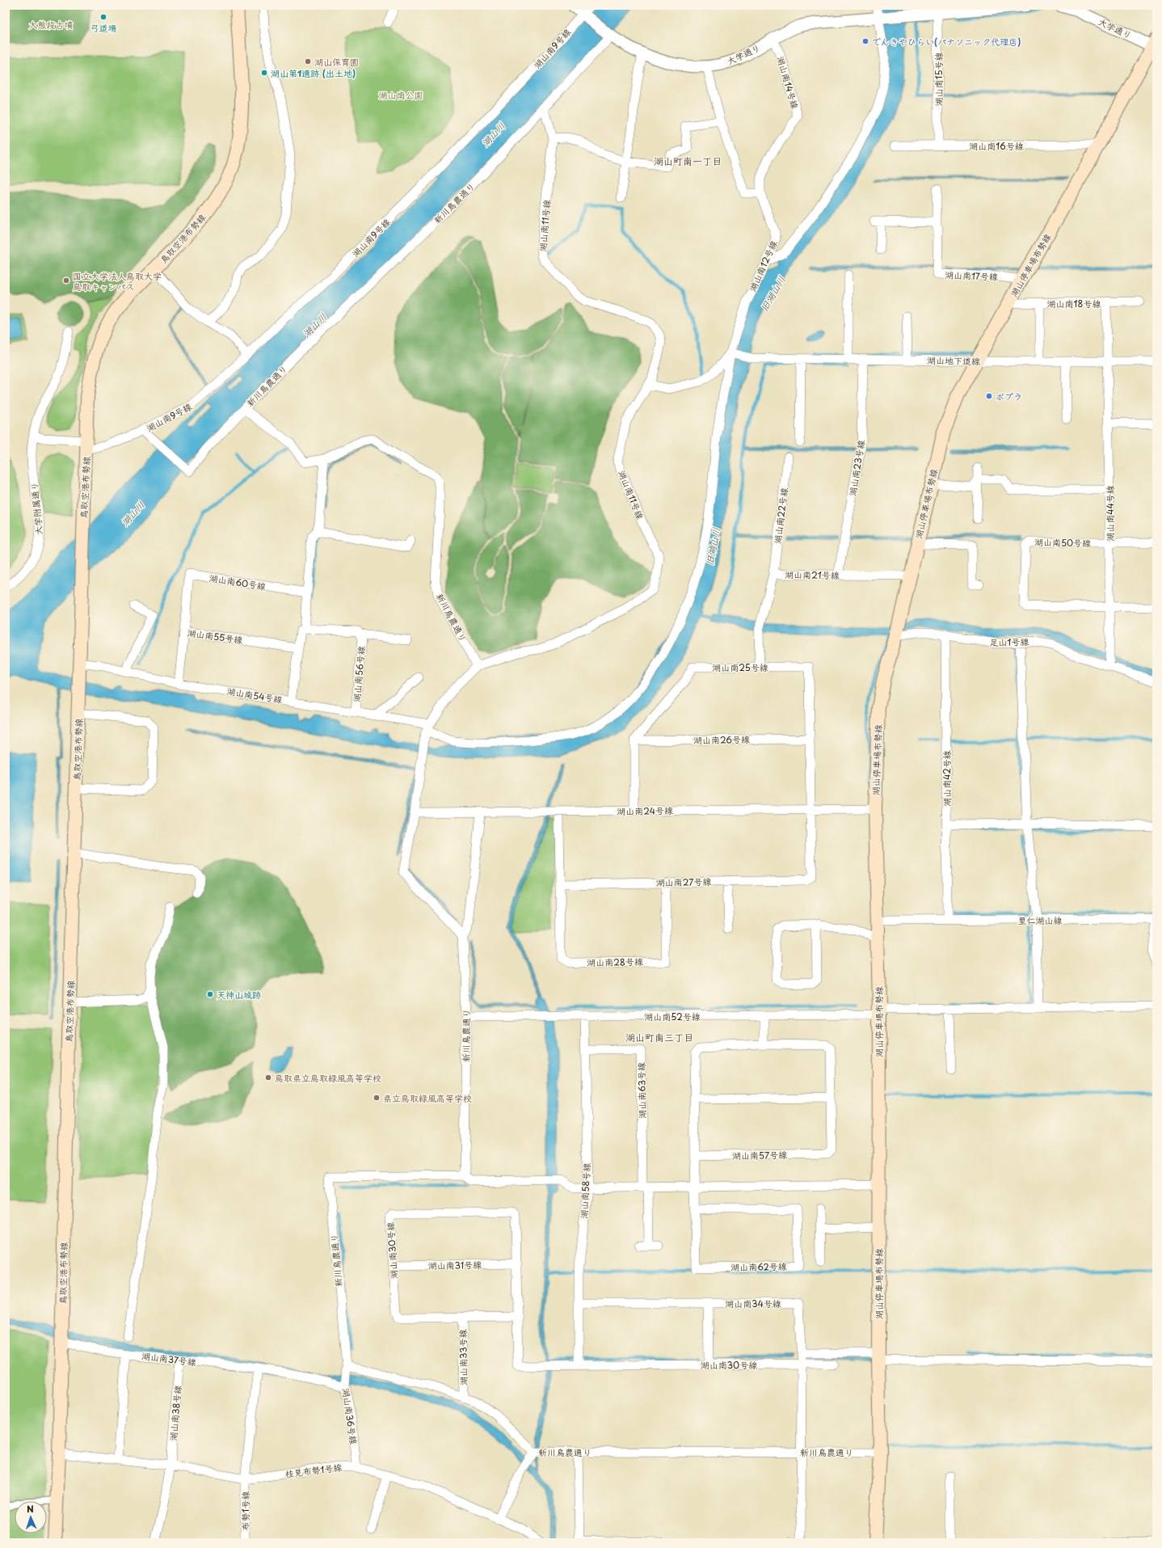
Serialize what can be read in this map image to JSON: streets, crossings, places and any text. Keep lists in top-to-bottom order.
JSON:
{
  "streets": {
    "main road": ["鳥取空港布勢線", "湖山停車場布勢線"],
    "street": [
      "大学通り",
      "湖山南9号線",
      "湖山南15号線",
      "湖山南14号線",
      "湖山南16号線",
      "新川鳥農通り",
      "湖山南11号線",
      "湖山南12号線",
      "湖山南17号線",
      "湖山南18号線",
      "湖山地下道線",
      "湖山南23号線",
      "大学附属通り",
      "湖山南44号線",
      "湖山南22号線",
      "湖山南50号線",
      "湖山南21号線",
      "湖山南60号線",
      "湖山南55号線",
      "足山1号線",
      "湖山南25号線",
      "湖山南56号線",
      "湖山南54号線",
      "湖山南26号線",
      "湖山南42号線",
      "湖山南24号線",
      "湖山南27号線",
      "里仁湖山線",
      "湖山南28号線",
      "湖山南52号線",
      "湖山南63号線",
      "湖山南57号線",
      "湖山南58号線",
      "湖山南30号線",
      "湖山南31号線",
      "湖山南62号線",
      "湖山南34号線",
      "湖山南33号線",
      "湖山南37号線",
      "湖山南38号線",
      "湖山南36号線",
      "桂見布勢1号線",
      "布勢1号線"
    ]
  },
  "crossings": [
    ["大学通り", "湖山南9号線"],
    ["大学通り", "湖山南15号線"],
    ["大学通り", "湖山南14号線"],
    ["大学通り", "新川鳥農通り"],
    ["大学通り", "湖山停車場布勢線"],
    ["湖山南9号線", "新川鳥農通り"],
    ["湖山南15号線", "湖山南16号線"],
    ["湖山南14号線", "湖山南12号線"],
    ["湖山南16号線", "湖山停車場布勢線"],
    ["新川鳥農通り", "湖山南11号線"],
    ["新川鳥農通り", "湖山停車場布勢線"],
    ["新川鳥農通り", "湖山南52号線"],
    ["新川鳥農通り", "湖山南33号線"],
    ["新川鳥農通り", "湖山南36号線"],
    ["湖山南11号線", "湖山南12号線"],
    ["鳥取空港布勢線", "湖山南54号線"],
    ["鳥取空港布勢線", "湖山南37号線"],
    ["湖山停車場布勢線", "湖山南17号線"],
    ["湖山停車場布勢線", "湖山南18号線"],
    ["湖山停車場布勢線", "湖山地下道線"],
    ["湖山停車場布勢線", "湖山南21号線"],
    ["湖山停車場布勢線", "足山1号線"],
    ["湖山停車場布勢線", "湖山南24号線"],
    ["湖山停車場布勢線", "里仁湖山線"],
    ["湖山停車場布勢線", "湖山南52号線"],
    ["湖山南12号線", "湖山地下道線"],
    ["湖山南12号線", "湖山南54号線"],
    ["湖山南18号線", "湖山南44号線"],
    ["湖山地下道線", "湖山南23号線"],
    ["湖山地下道線", "湖山南44号線"],
    ["湖山地下道線", "湖山南54号線"],
    ["湖山南23号線", "湖山南21号線"],
    ["湖山南44号線", "湖山南50号線"],
    ["湖山南44号線", "足山1号線"],
    ["湖山南22号線", "湖山南21号線"],
    ["湖山南21号線", "湖山南25号線"],
    ["湖山南60号線", "湖山南55号線"],
    ["湖山南55号線", "湖山南54号線"],
    ["足山1号線", "湖山南42号線"],
    ["湖山南25号線", "湖山南26号線"],
    ["湖山南25号線", "湖山南24号線"],
    ["湖山南25号線", "湖山南27号線"],
    ["湖山南56号線", "湖山南54号線"],
    ["湖山南42号線", "里仁湖山線"],
    ["湖山南24号線", "湖山南27号線"],
    ["湖山南27号線", "湖山南28号線"],
    ["湖山南52号線", "湖山南58号線"],
    ["湖山南63号線", "湖山南58号線"],
    ["湖山南57号線", "湖山南62号線"],
    ["湖山南58号線", "湖山南30号線"],
    ["湖山南30号線", "湖山南31号線"],
    ["湖山南30号線", "湖山南34号線"],
    ["湖山南30号線", "湖山南33号線"],
    ["湖山南37号線", "湖山南38号線"],
    ["湖山南37号線", "湖山南36号線"],
    ["湖山南38号線", "桂見布勢1号線"],
    ["湖山南36号線", "桂見布勢1号線"],
    ["桂見布勢1号線", "布勢1号線"]
  ],
  "districts": ["湖山町南一丁目", "湖山町南三丁目"],
  "water": ["湖山川", "旧湖山川"],
  "parks": ["大熊段古墳", "湖山南公園"],
  "places": [
    "弓道場",
    "でんきやひらい(パナソニック代理店)",
    "湖山保育園",
    "湖山第1遺跡 (出土地)",
    "国立大学法人鳥取大学 鳥取キャンパス",
    "ポプラ",
    "天神山城跡",
    "鳥取県立鳥取緑風高等学校",
    "県立鳥取緑風高等学校"
  ],
  "north": "top"
}
